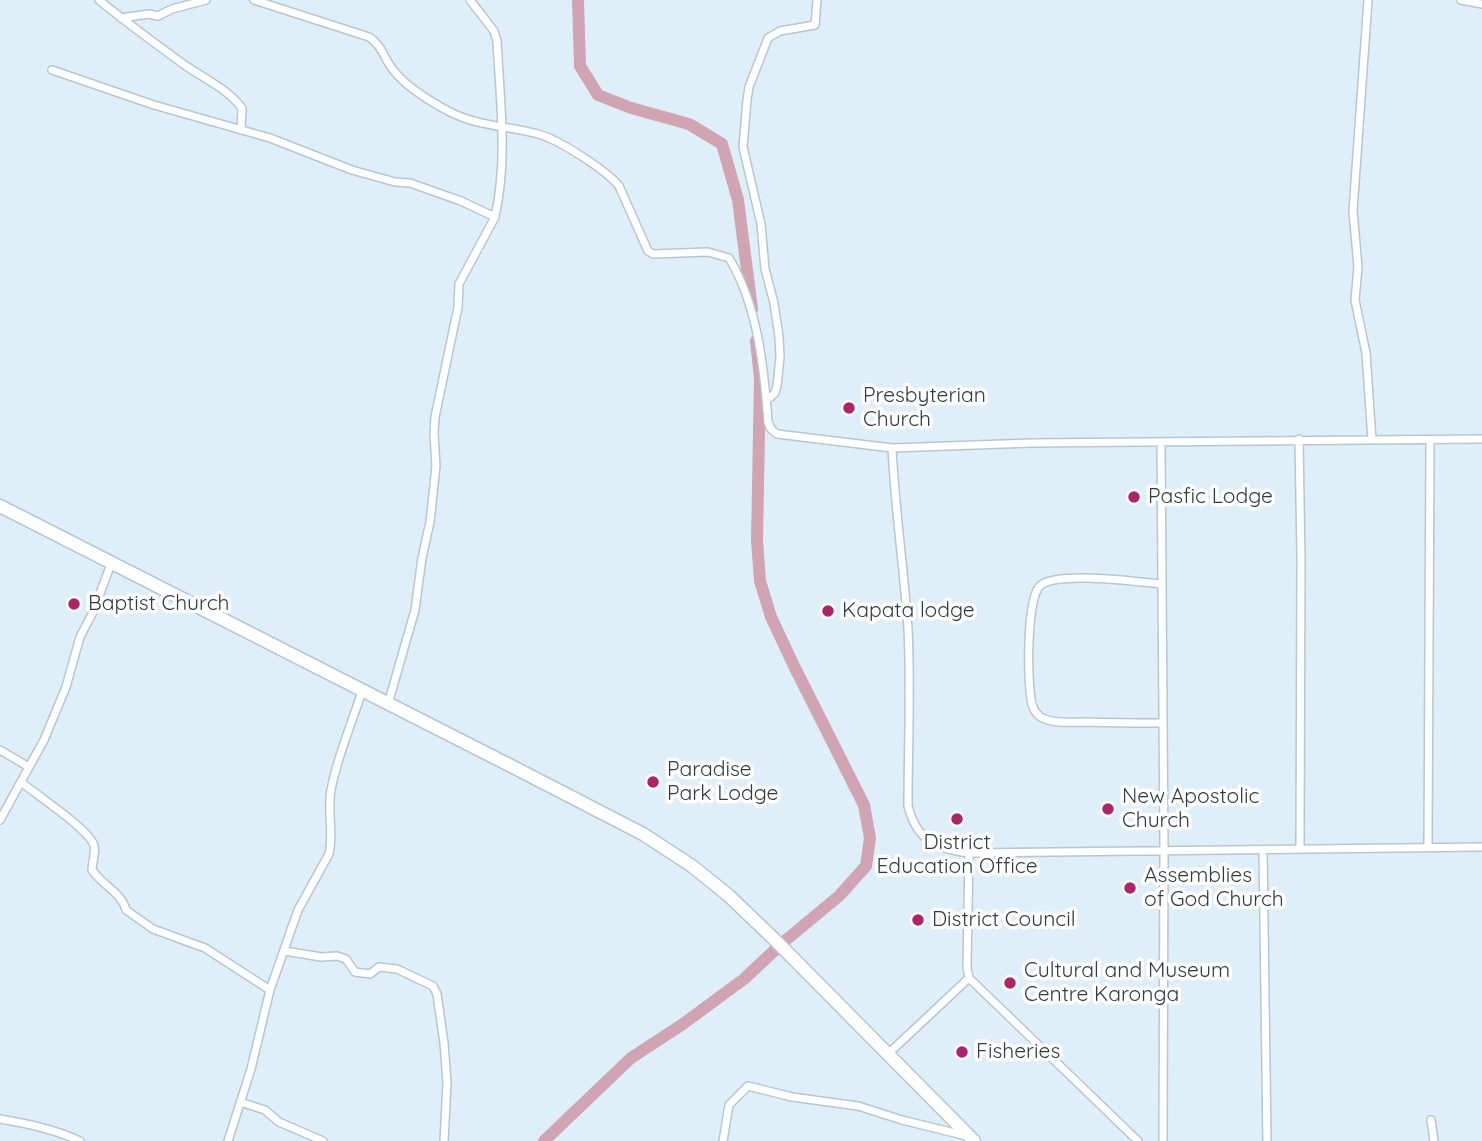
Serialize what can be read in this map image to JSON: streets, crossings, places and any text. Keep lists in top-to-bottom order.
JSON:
{
  "places": [
    "Presbyterian Church",
    "Pasfic Lodge",
    "Baptist Church",
    "Kapata lodge",
    "Paradise Park Lodge",
    "New Apostolic Church",
    "District Education Office",
    "Assemblies of God Church",
    "District Council",
    "Cultural and Museum Centre Karonga",
    "Fisheries"
  ]
}
